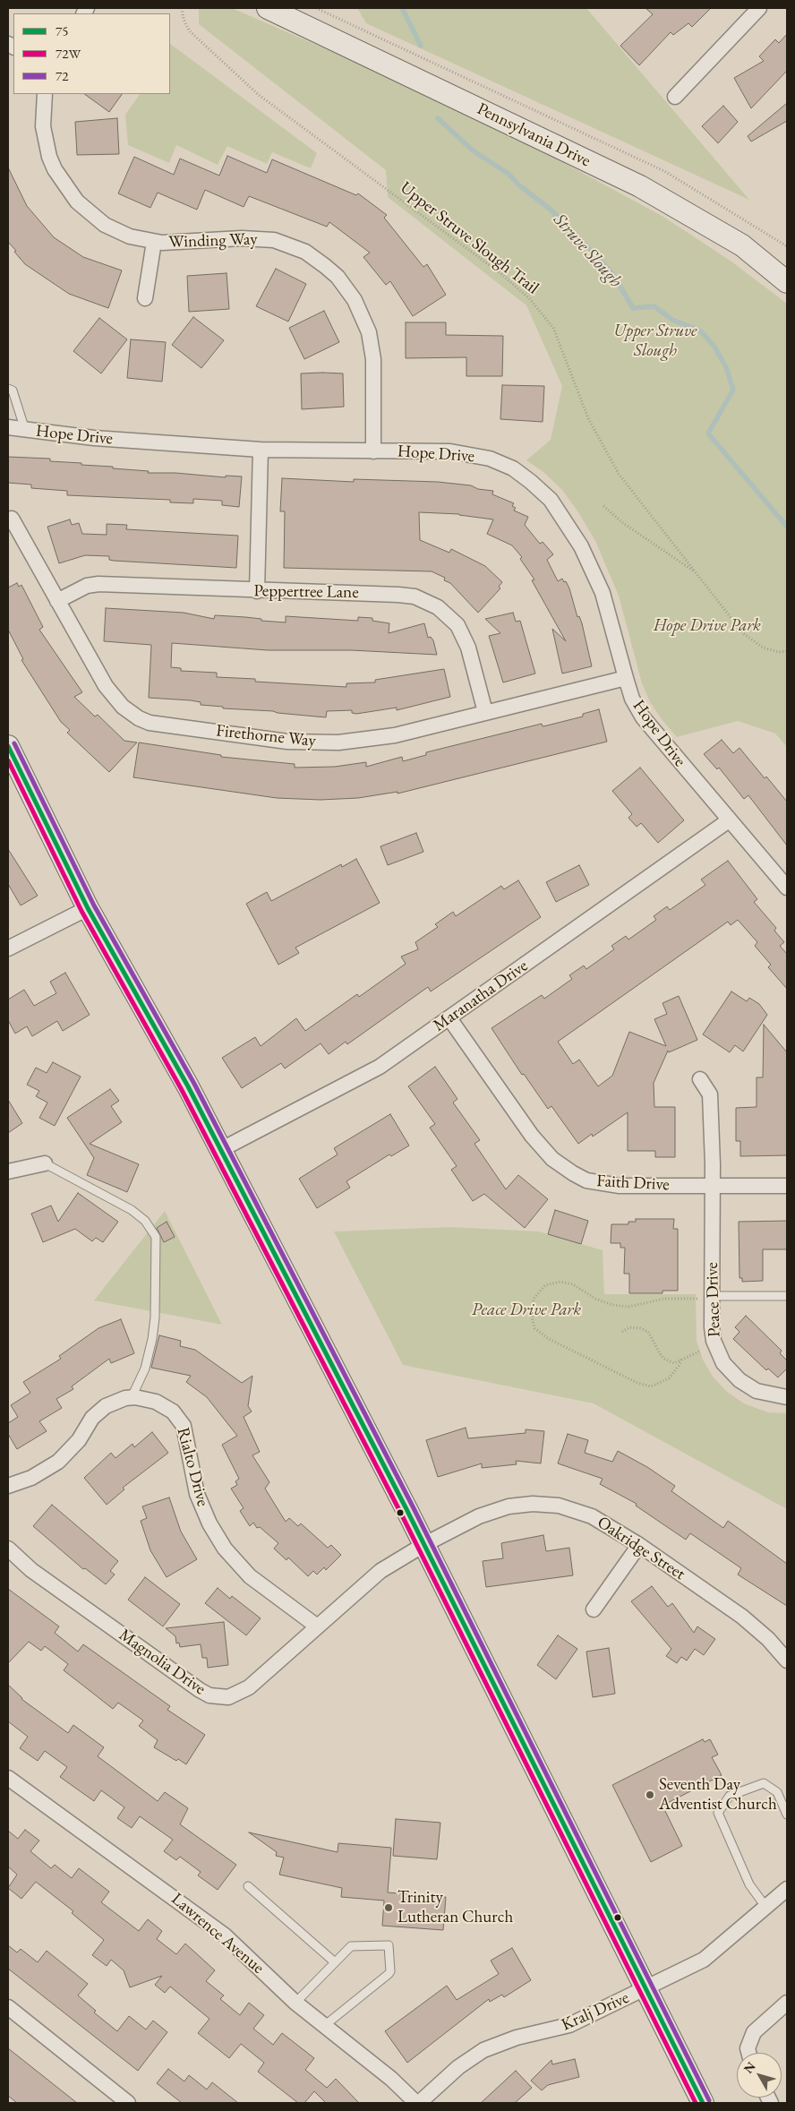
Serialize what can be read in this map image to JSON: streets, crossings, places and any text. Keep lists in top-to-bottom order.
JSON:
{
  "streets": {
    "main road": ["Pennsylvania Drive"],
    "street": [
      "Winding Way",
      "Hope Drive",
      "Peppertree Lane",
      "Firethorne Way",
      "Maranatha Drive",
      "Faith Drive",
      "Peace Drive",
      "Rialto Drive",
      "Oakridge Street",
      "Magnolia Drive",
      "Lawrence Avenue",
      "Kralj Drive"
    ],
    "path": ["Upper Struve Slough Trail"]
  },
  "crossings": [
    ["Winding Way", "Hope Drive"],
    ["Hope Drive", "Firethorne Way"],
    ["Hope Drive", "Maranatha Drive"],
    ["Peppertree Lane", "Firethorne Way"],
    ["Maranatha Drive", "Faith Drive"],
    ["Faith Drive", "Peace Drive"],
    ["Rialto Drive", "Magnolia Drive"],
    ["Oakridge Street", "Magnolia Drive"],
    ["Lawrence Avenue", "Kralj Drive"]
  ],
  "water": ["Struve Slough"],
  "parks": ["Upper Struve Slough", "Hope Drive Park", "Peace Drive Park"],
  "places": ["Seventh Day Adventist Church", "Trinity Lutheran Church"],
  "lines": ["transit line 72", "transit line 75", "transit line 72W"],
  "legend": ["75", "72W", "72"],
  "north": "top left"
}
